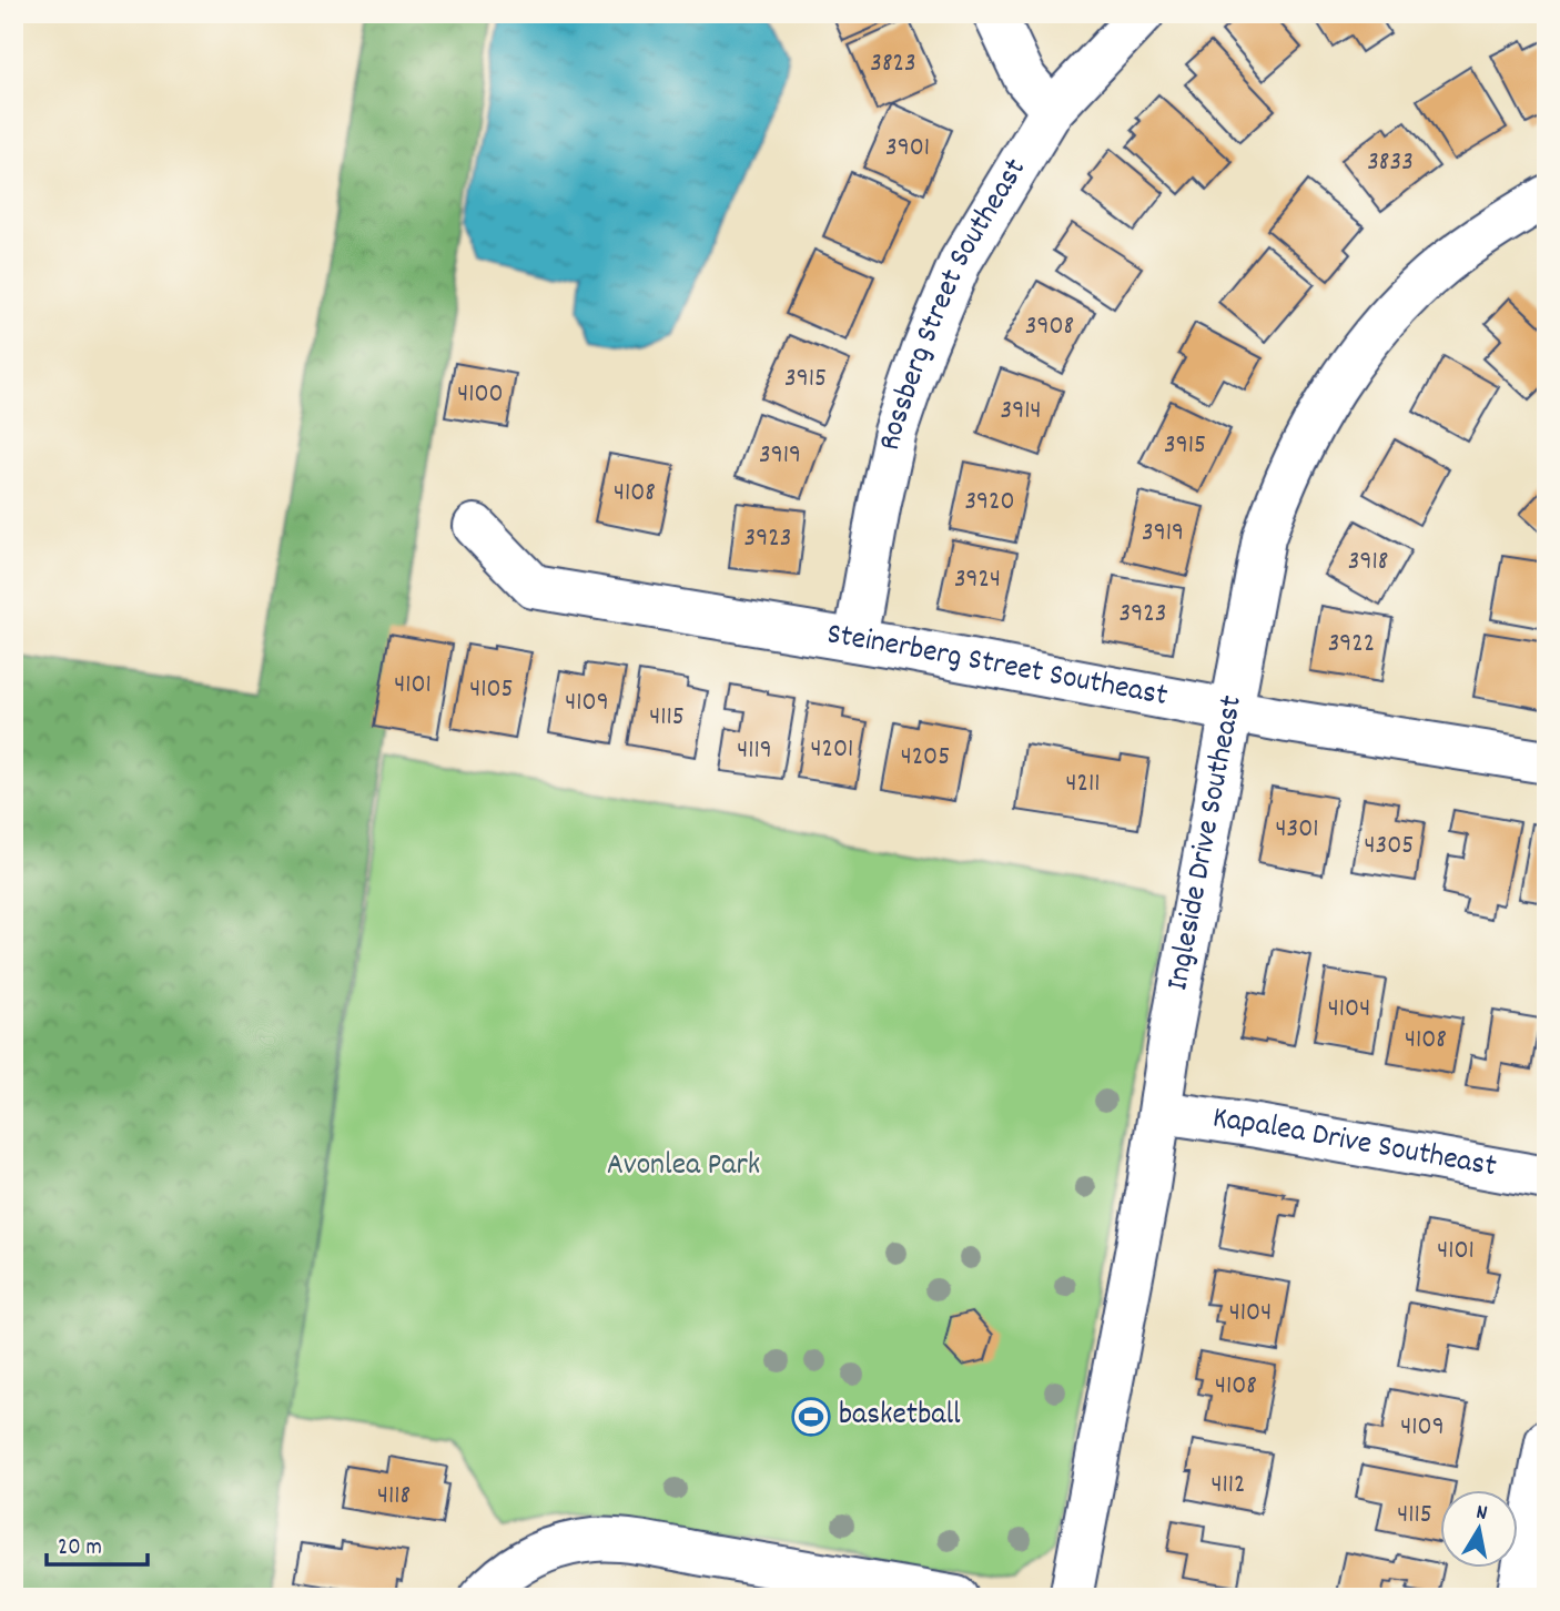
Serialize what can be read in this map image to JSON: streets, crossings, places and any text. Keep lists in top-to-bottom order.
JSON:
{
  "streets": {
    "street": [
      "Rossberg Street Southeast",
      "Steinerberg Street Southeast",
      "Ingleside Drive Southeast",
      "Kapalea Drive Southeast"
    ]
  },
  "crossings": [
    ["Rossberg Street Southeast", "Steinerberg Street Southeast"],
    ["Steinerberg Street Southeast", "Ingleside Drive Southeast"],
    ["Ingleside Drive Southeast", "Kapalea Drive Southeast"]
  ],
  "parks": ["Avonlea Park"],
  "places": {
    "sports": ["basketball"]
  },
  "house_numbers": [
    "3823",
    "3901",
    "3833",
    "3908",
    "3915",
    "4100",
    "3914",
    "3915",
    "3919",
    "4108",
    "3920",
    "3919",
    "3923",
    "3918",
    "3924",
    "3923",
    "3922",
    "4101",
    "4105",
    "4109",
    "4115",
    "4201",
    "4119",
    "4205",
    "4211",
    "4301",
    "4305",
    "4104",
    "4108",
    "4101",
    "4104",
    "4108",
    "4109",
    "4112",
    "4118",
    "4115"
  ],
  "scale_bar": "20 m",
  "north": "top"
}
